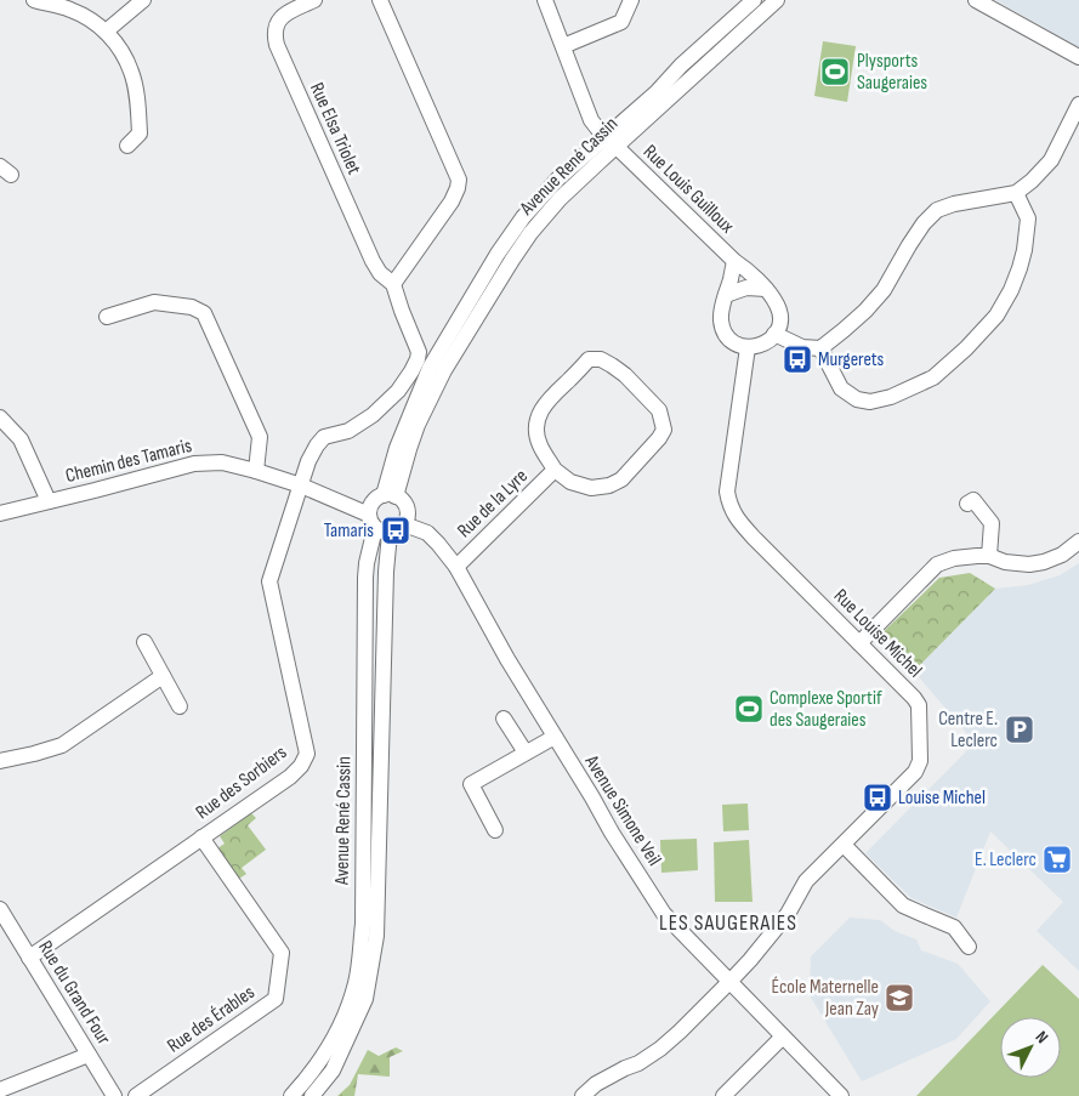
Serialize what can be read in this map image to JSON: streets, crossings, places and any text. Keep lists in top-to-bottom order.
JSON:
{
  "streets": {
    "street": [
      "Rue Elsa Triolet",
      "Avenue René Cassin",
      "Rue Louis Guilloux",
      "Chemin des Tamaris",
      "Rue de la Lyre",
      "Rue Louise Michel",
      "Rue des Sorbiers",
      "Avenue Simone Veil",
      "Rue du Grand Four",
      "Rue des Érables"
    ]
  },
  "crossings": [
    ["Rue Elsa Triolet", "Chemin des Tamaris"],
    ["Rue Elsa Triolet", "Rue des Sorbiers"],
    ["Avenue René Cassin", "Rue Louis Guilloux"],
    ["Avenue René Cassin", "Chemin des Tamaris"],
    ["Avenue René Cassin", "Avenue Simone Veil"],
    ["Rue Louis Guilloux", "Rue Louise Michel"],
    ["Chemin des Tamaris", "Rue des Sorbiers"],
    ["Chemin des Tamaris", "Avenue Simone Veil"],
    ["Rue de la Lyre", "Avenue Simone Veil"],
    ["Rue Louise Michel", "Avenue Simone Veil"],
    ["Rue des Sorbiers", "Rue du Grand Four"],
    ["Rue des Sorbiers", "Rue des Érables"]
  ],
  "districts": ["LES SAUGERAIES"],
  "places": {
    "sports": ["Plysports Saugeraies", "Complexe Sportif des Saugeraies"],
    "bus stop": ["Murgerets", "Tamaris", "Louise Michel"],
    "parking": ["Centre E. Leclerc"],
    "supermarket": ["E. Leclerc"],
    "school or university": ["École Maternelle Jean Zay"]
  },
  "north": "top right"
}
